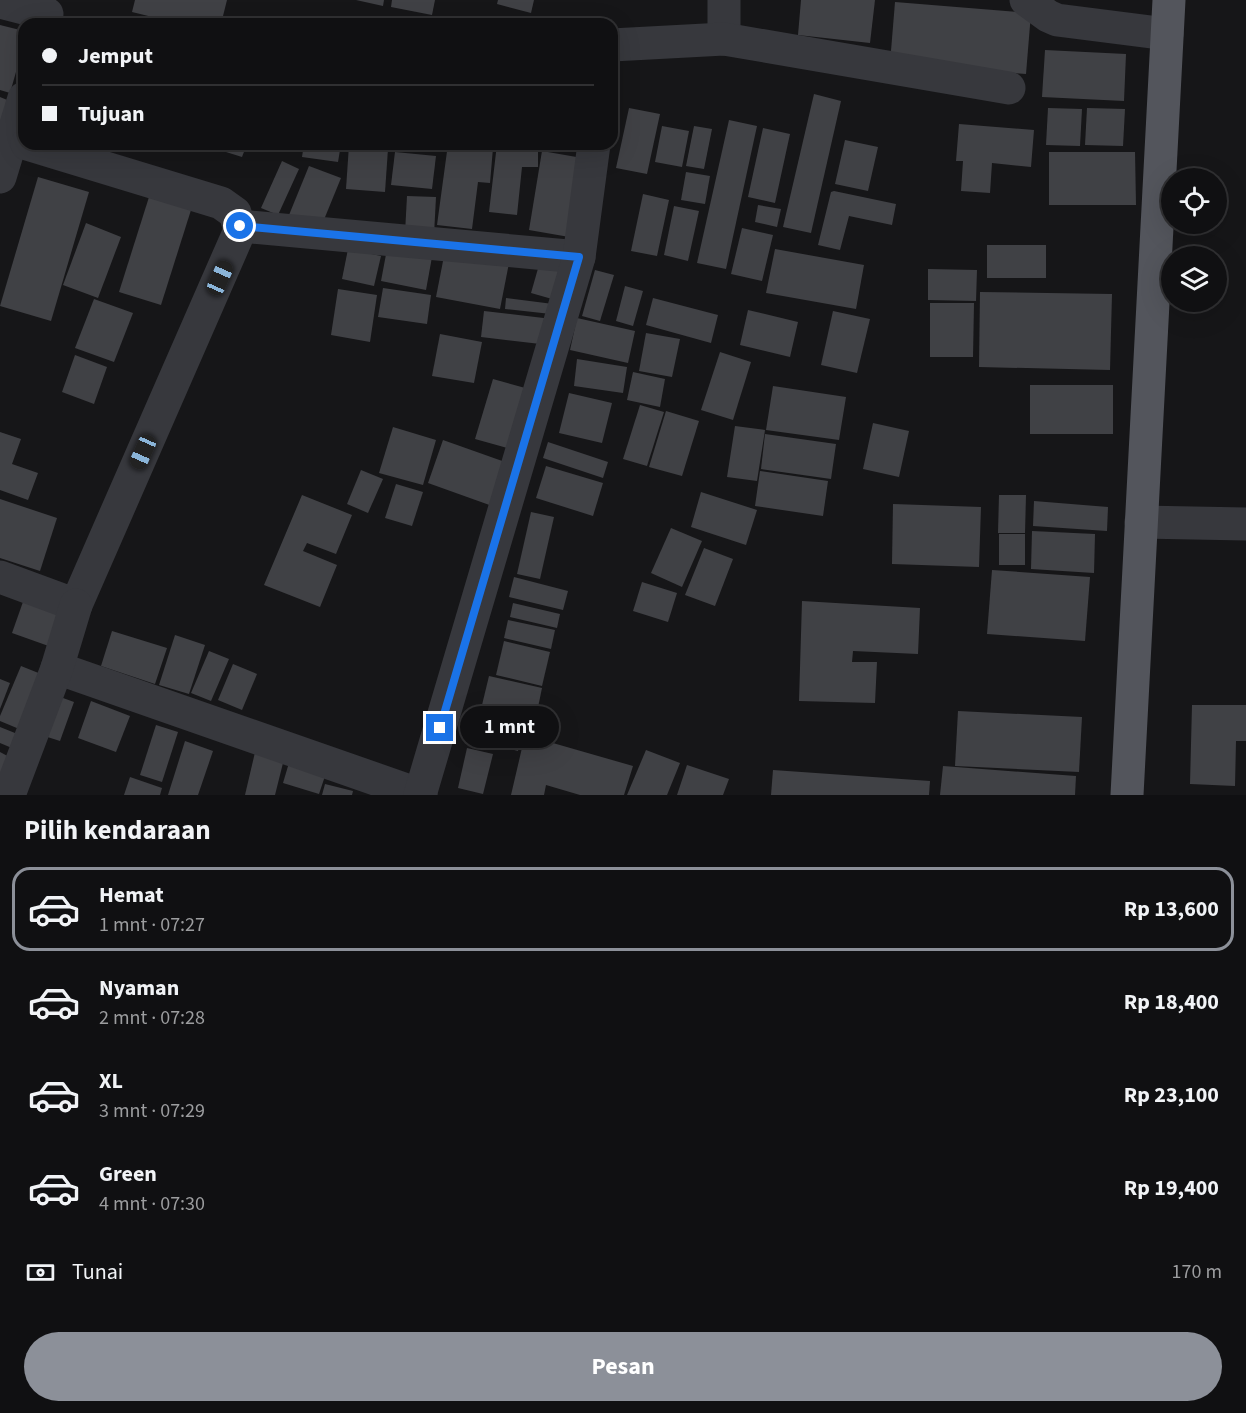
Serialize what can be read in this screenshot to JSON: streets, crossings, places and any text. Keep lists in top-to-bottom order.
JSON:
{
  "page": {
    "banner": ["Jemput", "Tujuan"],
    "bubble": "1 mnt",
    "heading": "Pilih kendaraan",
    "list": [
      {
        "name": "Hemat",
        "note": "1 mnt · 07:27",
        "value": "Rp 13,600"
      },
      {
        "name": "Nyaman",
        "note": "2 mnt · 07:28",
        "value": "Rp 18,400"
      },
      {
        "name": "XL",
        "note": "3 mnt · 07:29",
        "value": "Rp 23,100"
      },
      {
        "name": "Green",
        "note": "4 mnt · 07:30",
        "value": "Rp 19,400"
      }
    ],
    "pay": ["Tunai", "170 m"],
    "buttons": "Pesan"
  }
}
